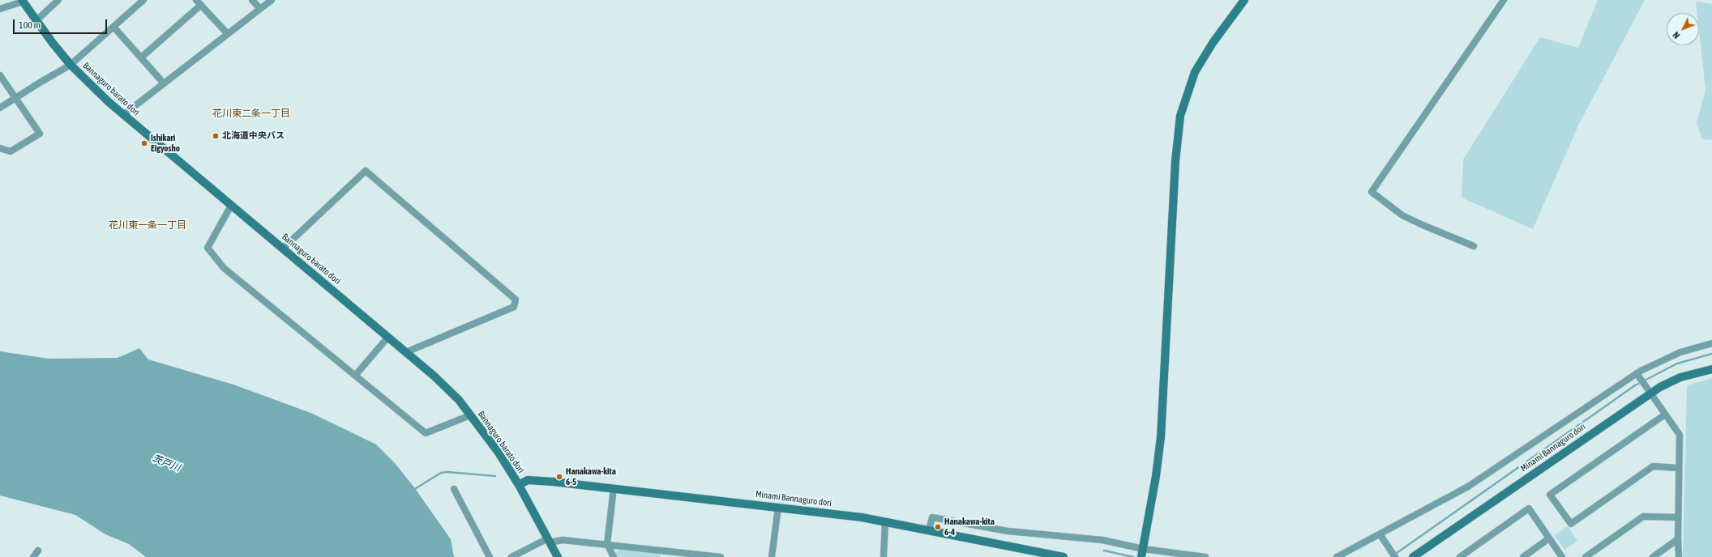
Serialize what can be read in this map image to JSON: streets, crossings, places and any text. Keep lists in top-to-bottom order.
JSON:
{
  "streets": {
    "street": ["Bannaguro barato dori", "Minami Bannaguro dori"]
  },
  "crossings": [
    ["Bannaguro barato dori", "Minami Bannaguro dori"]
  ],
  "districts": ["花川東二条一丁目", "花川東一条一丁目"],
  "water": ["茨戸川"],
  "places": [
    "北海道中央バス",
    "Ishikari Eigyosho",
    "Hanakawa-kita 6-5",
    "Hanakawa-kita 6-4"
  ],
  "scale_bar": "100 m",
  "north": "bottom left"
}
